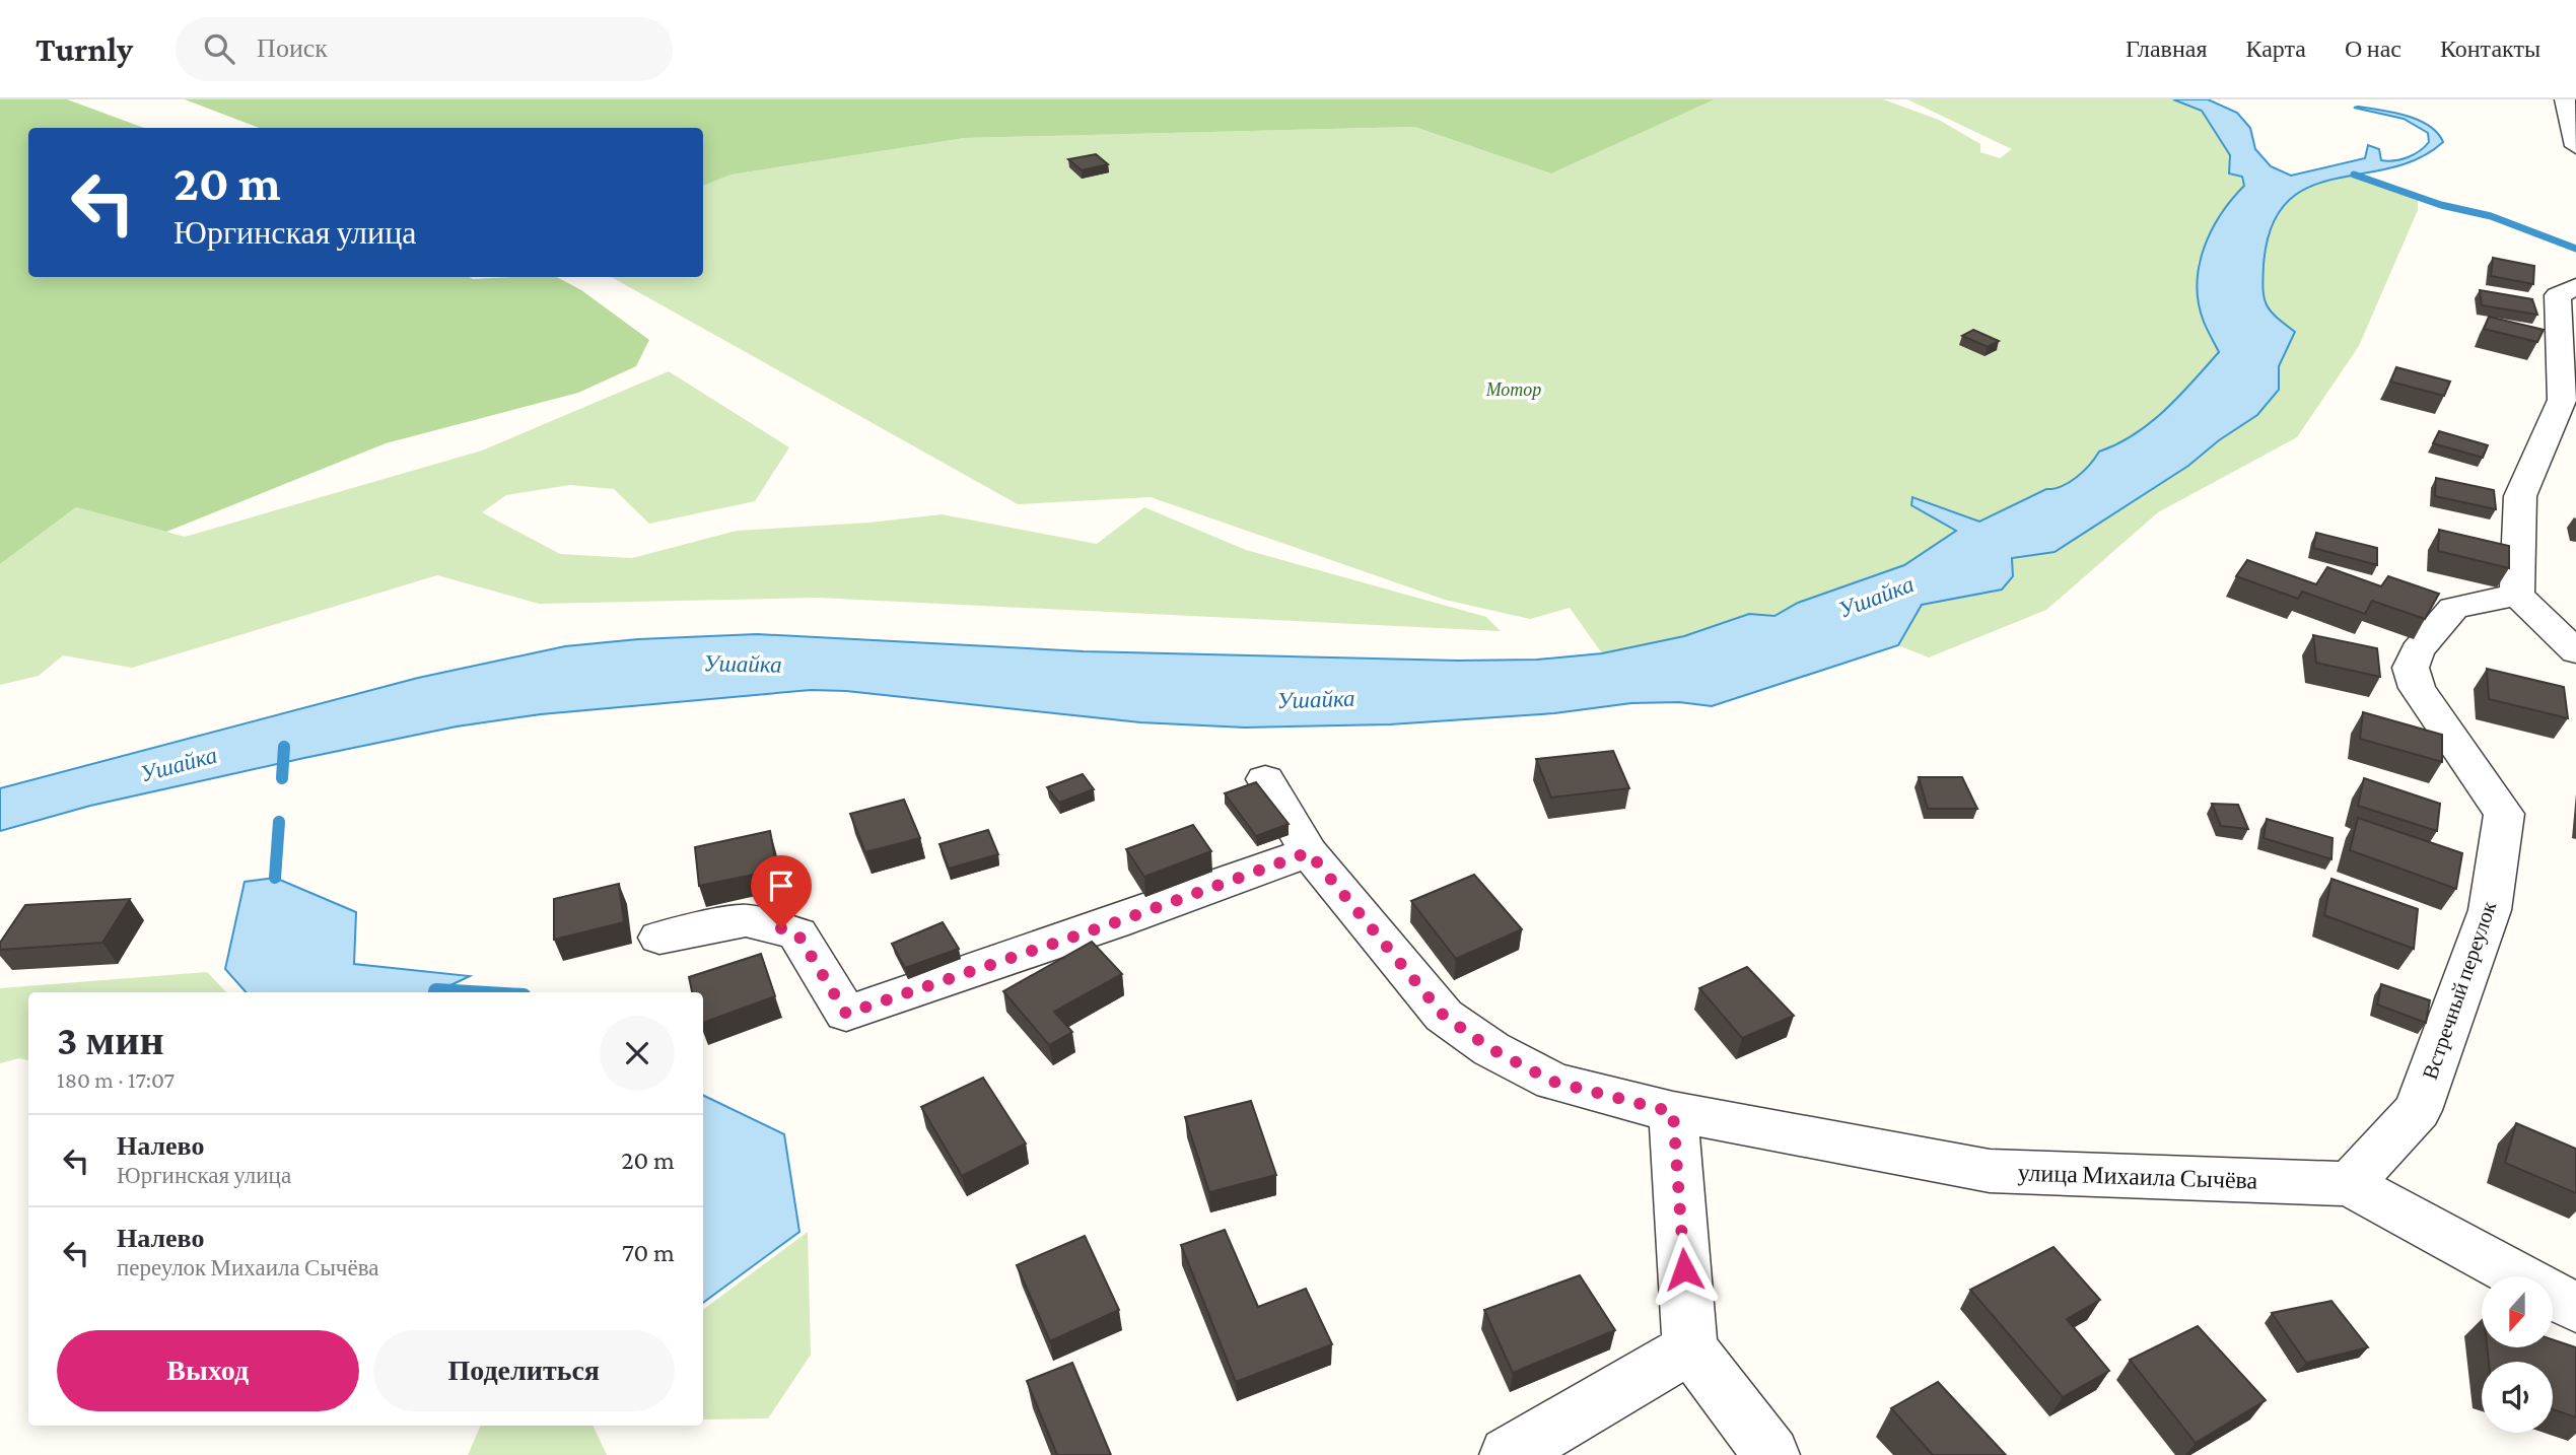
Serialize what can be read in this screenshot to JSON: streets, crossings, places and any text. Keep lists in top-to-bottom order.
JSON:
{
  "streets": {
    "street": ["Встречный переулок", "улица Михаила Сычёва"]
  },
  "crossings": [
    ["Встречный переулок", "улица Михаила Сычёва"]
  ],
  "water": ["Ушайка"],
  "parks": ["Мотор"],
  "north": "bottom",
  "page": {
    "header": "Turnly",
    "search": "Поиск",
    "nav": [
      "Главная",
      "Карта",
      "О нас",
      "Контакты"
    ],
    "turn": ["20 m", "Юргинская улица"],
    "heading": ["3 мин", "180 m · 17:07"],
    "list": [
      {
        "name": "Налево",
        "note": "Юргинская улица",
        "value": "20 m"
      },
      {
        "name": "Налево",
        "note": "переулок Михаила Сычёва",
        "value": "70 m"
      }
    ],
    "buttons": ["Выход", "Поделиться"]
  }
}
